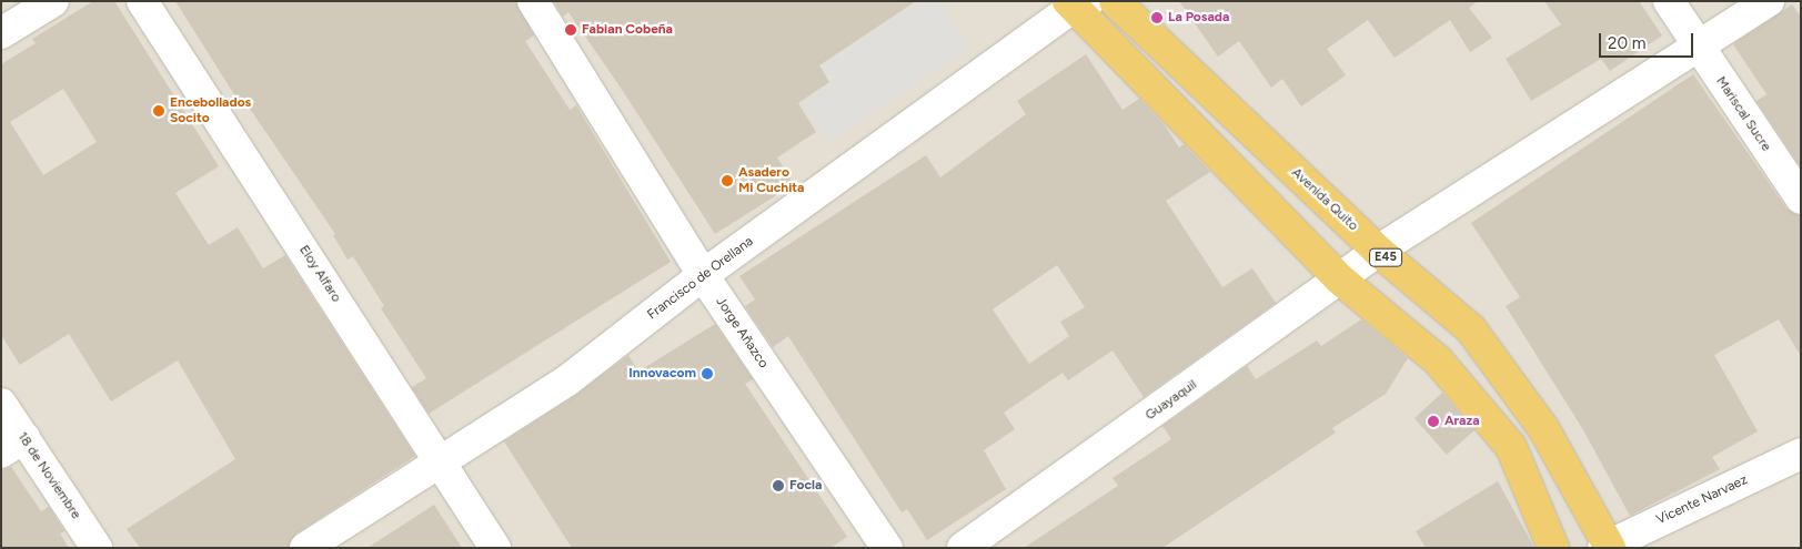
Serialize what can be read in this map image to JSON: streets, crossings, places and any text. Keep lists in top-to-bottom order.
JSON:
{
  "streets": {
    "highway": ["Avenida Quito", "E45"],
    "street": [
      "Mariscal Sucre",
      "Eloy Alfaro",
      "Francisco de Orellana",
      "Jorge Añazco",
      "Guayaquil",
      "18 de Noviembre",
      "Vicente Narvaez"
    ]
  },
  "crossings": [
    ["Mariscal Sucre", "Guayaquil"],
    ["Avenida Quito", "Guayaquil"],
    ["Avenida Quito", "Vicente Narvaez"],
    ["Eloy Alfaro", "Francisco de Orellana"],
    ["Francisco de Orellana", "Jorge Añazco"]
  ],
  "places": [
    "La Posada",
    "Fabian Cobeña",
    "Encebollados Socito",
    "Asadero Mi Cuchita",
    "Innovacom",
    "Araza",
    "Focla"
  ],
  "scale_bar": "20 m"
}
